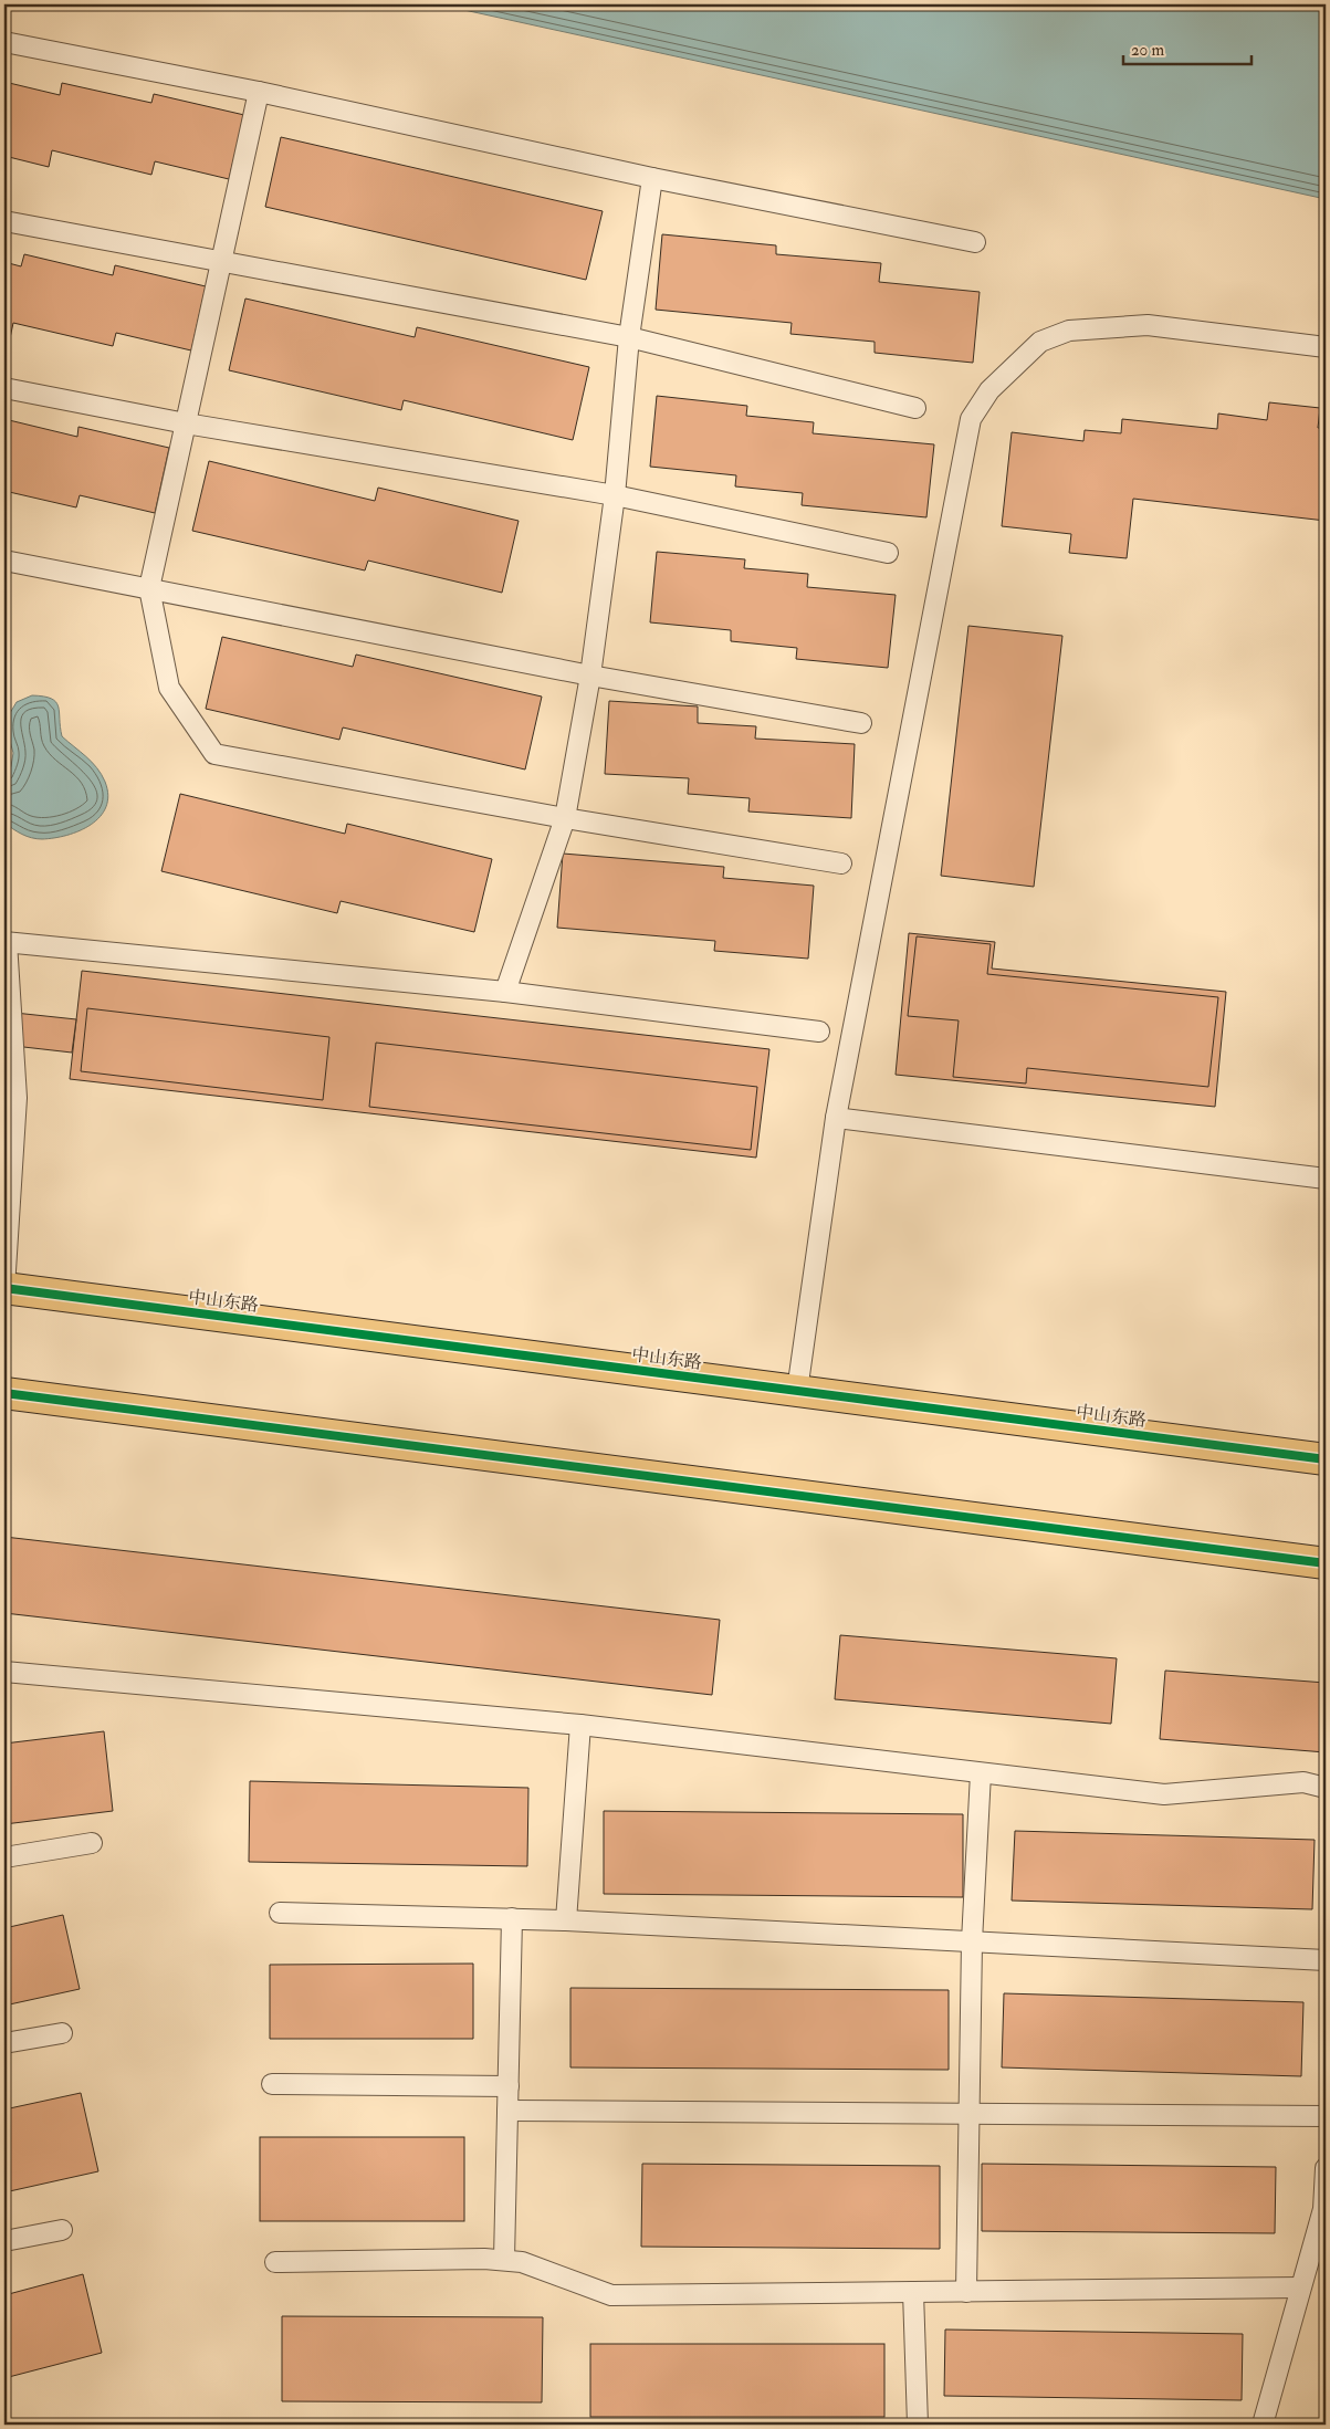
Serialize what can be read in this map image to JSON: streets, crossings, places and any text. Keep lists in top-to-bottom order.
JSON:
{
  "streets": {
    "main road": ["中山东路"]
  },
  "scale_bar": "20 m"
}
